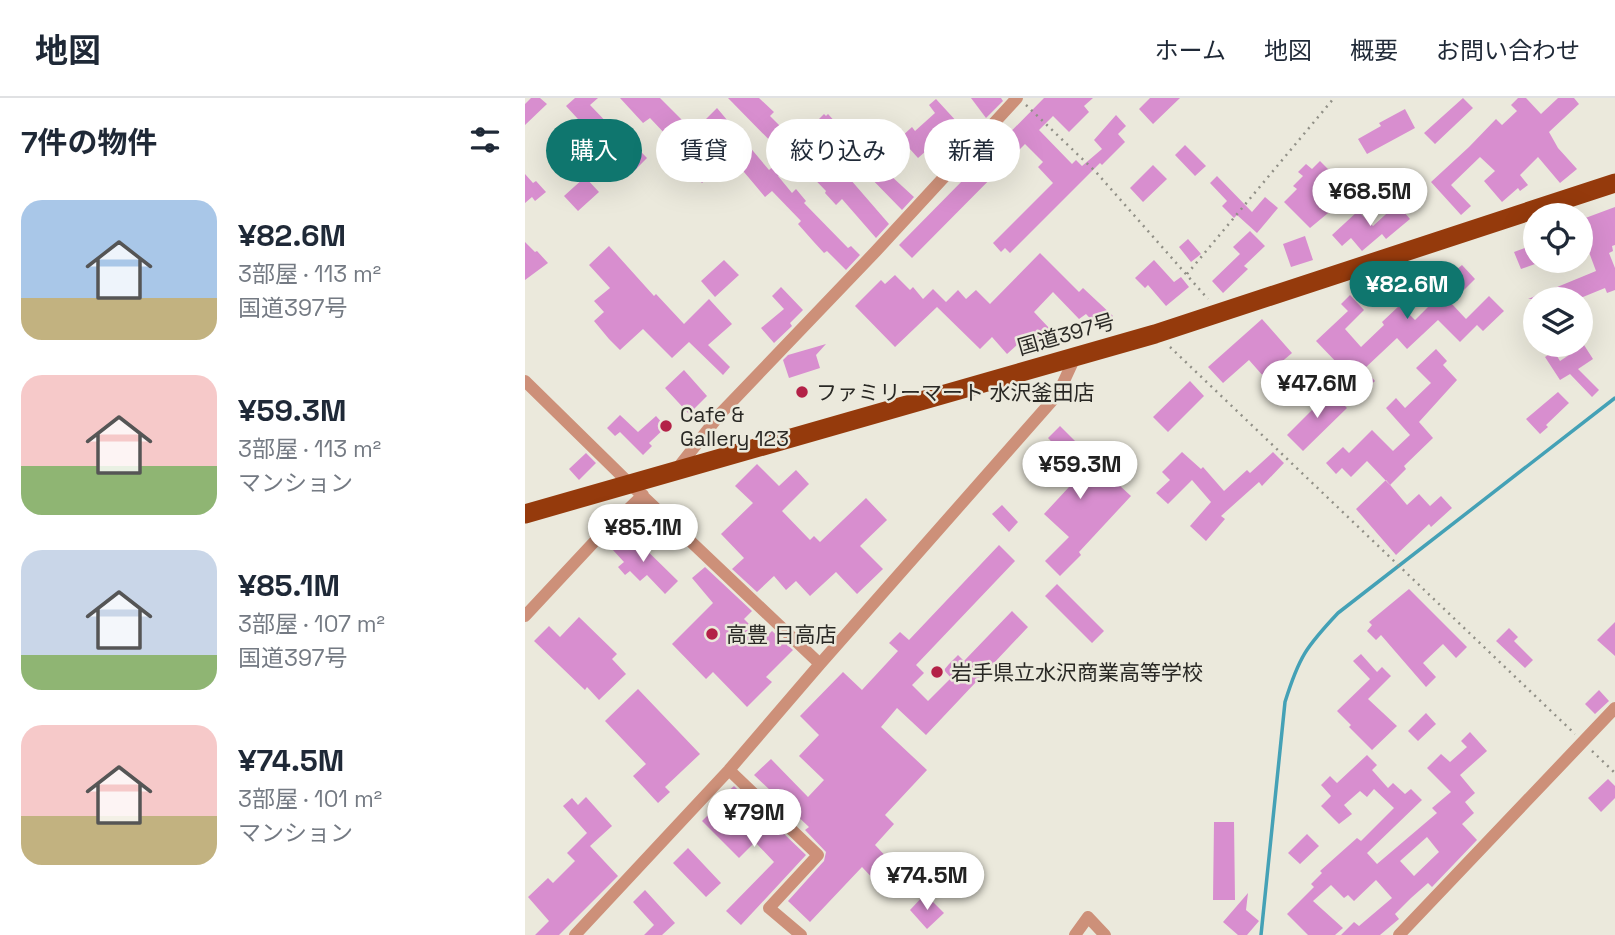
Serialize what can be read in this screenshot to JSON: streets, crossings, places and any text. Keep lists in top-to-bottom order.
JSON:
{
  "streets": {
    "highway": ["国道397号"]
  },
  "places": [
    "ファミリーマート 水沢釜田店",
    "Cafe & Gallery 123",
    "高豊 日高店",
    "岩手県立水沢商業高等学校"
  ],
  "page": {
    "header": "地図",
    "nav": [
      "ホーム",
      "地図",
      "概要",
      "お問い合わせ"
    ],
    "heading": "7件の物件",
    "chip": [
      "購入",
      "賃貸",
      "絞り込み",
      "新着"
    ],
    "price": [
      "¥68.5M",
      "¥82.6M",
      "¥47.6M",
      "¥59.3M",
      "¥85.1M",
      "¥79M",
      "¥74.5M"
    ],
    "list": [
      {
        "name": "¥82.6M",
        "note": "3部屋 · 113 m² · 国道397号"
      },
      {
        "name": "¥59.3M",
        "note": "3部屋 · 113 m² · マンション"
      },
      {
        "name": "¥85.1M",
        "note": "3部屋 · 107 m² · 国道397号"
      },
      {
        "name": "¥74.5M",
        "note": "3部屋 · 101 m² · マンション"
      }
    ]
  }
}
